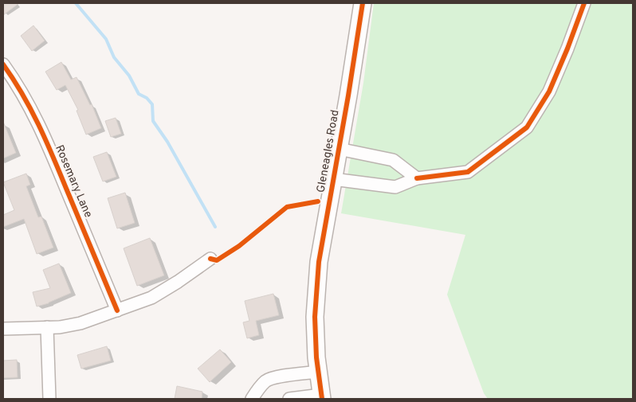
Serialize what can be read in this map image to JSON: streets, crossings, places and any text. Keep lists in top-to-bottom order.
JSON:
{
  "streets": {
    "street": ["Gleneagles Road", "Rosemary Lane"]
  }
}
